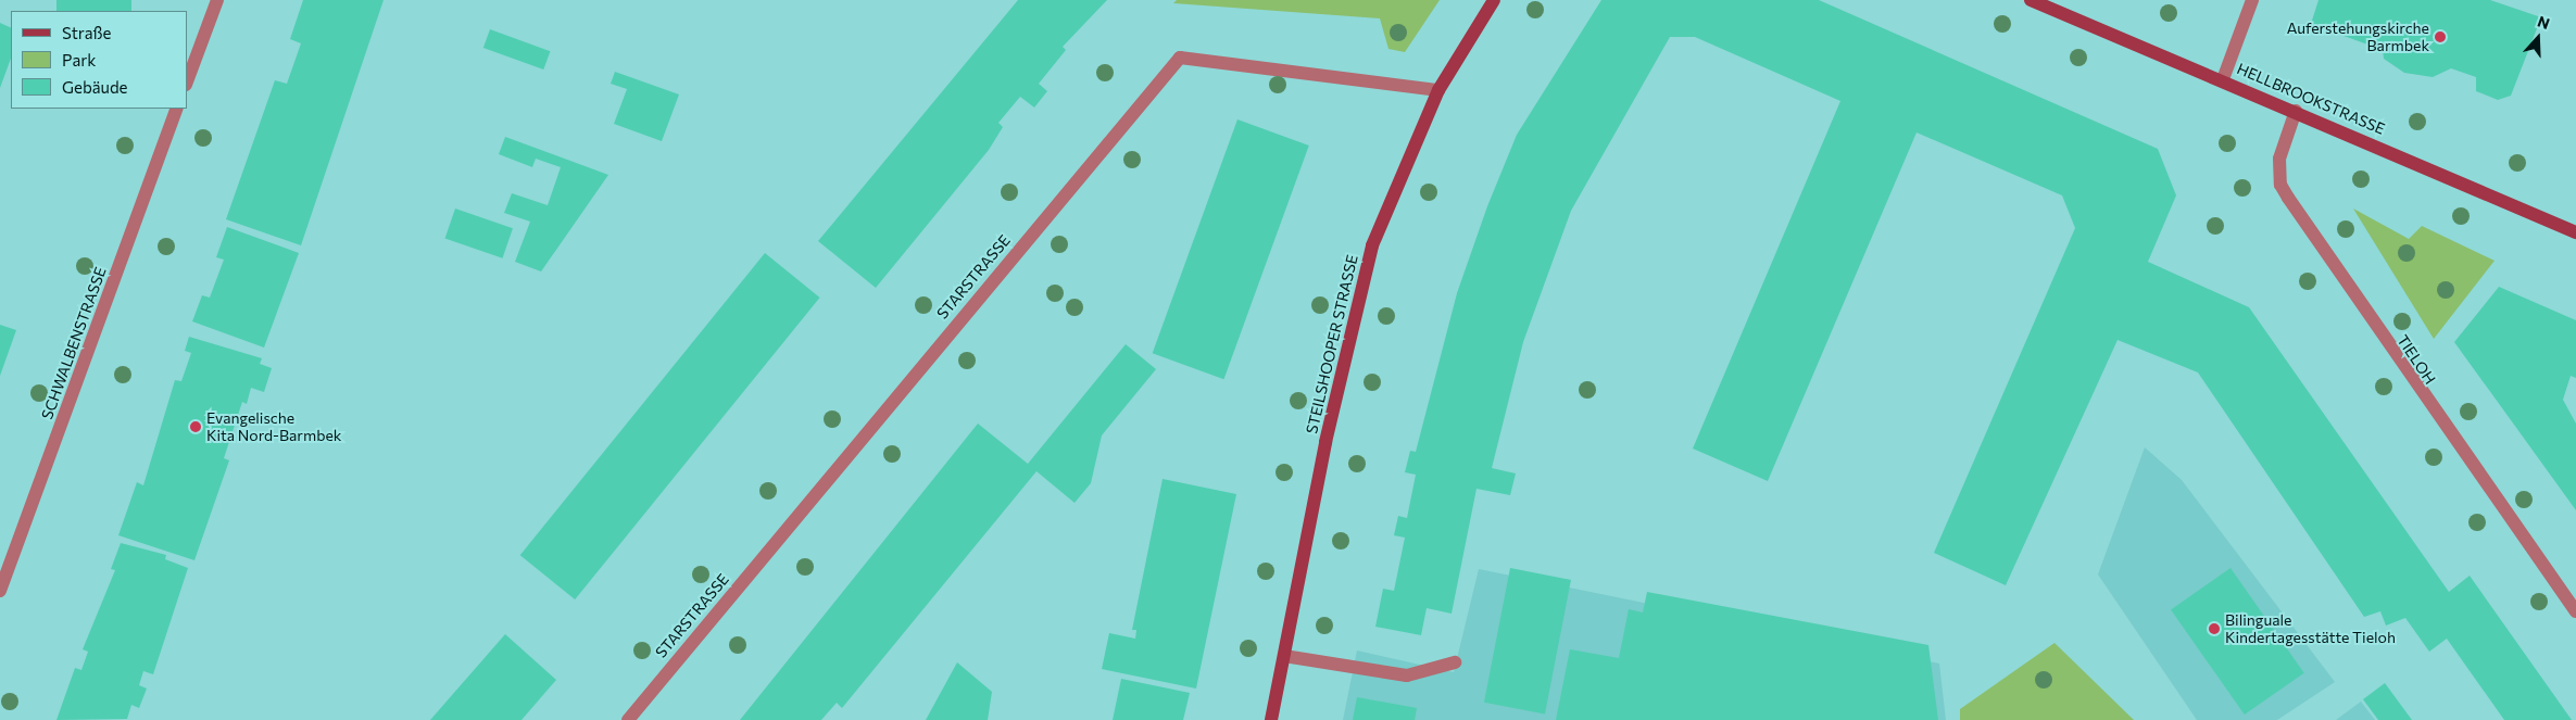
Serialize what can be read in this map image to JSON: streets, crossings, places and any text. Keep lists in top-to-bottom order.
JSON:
{
  "streets": {
    "street": [
      "HELLBROOKSTRASSE",
      "STARSTRASSE",
      "SCHWALBENSTRASSE",
      "STEILSHOOPER STRASSE",
      "TIELOH"
    ]
  },
  "crossings": [
    ["HELLBROOKSTRASSE", "TIELOH"],
    ["STARSTRASSE", "STEILSHOOPER STRASSE"]
  ],
  "places": ["Auferstehungskirche Barmbek", "Evangelische Kita Nord-Barmbek", "Bilinguale Kindertagesstätte Tieloh"],
  "legend": ["Straße", "Park", "Gebäude"],
  "north": "top"
}
